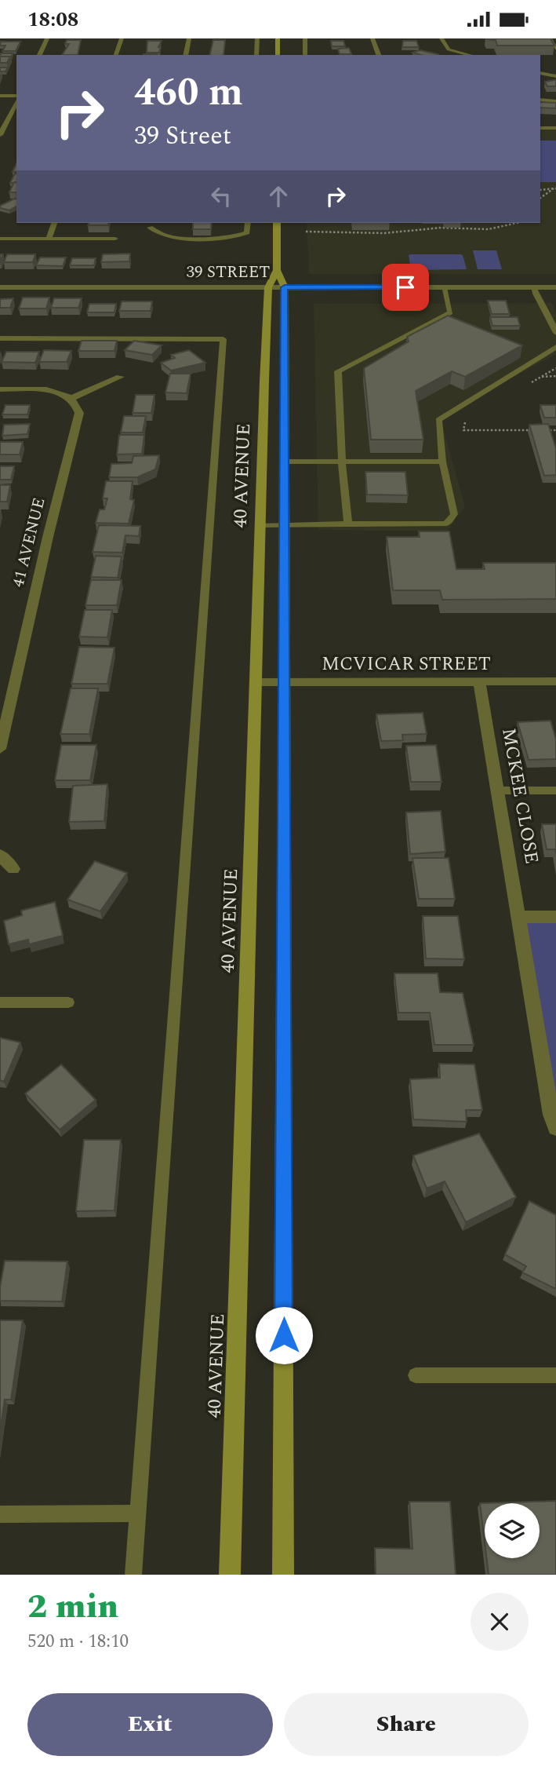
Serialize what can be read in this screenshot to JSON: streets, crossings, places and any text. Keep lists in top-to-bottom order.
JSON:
{
  "streets": {
    "main road": ["40 AVENUE"],
    "street": [
      "39 STREET",
      "41 AVENUE",
      "MCVICAR STREET",
      "MCKEE CLOSE"
    ]
  },
  "crossings": [
    ["39 STREET", "40 AVENUE"],
    ["40 AVENUE", "MCVICAR STREET"],
    ["MCVICAR STREET", "MCKEE CLOSE"]
  ],
  "page": {
    "status": "18:08",
    "turn": ["460 m", "39 Street"],
    "heading": ["2 min", "520 m · 18:10"],
    "buttons": ["Exit", "Share"]
  }
}
